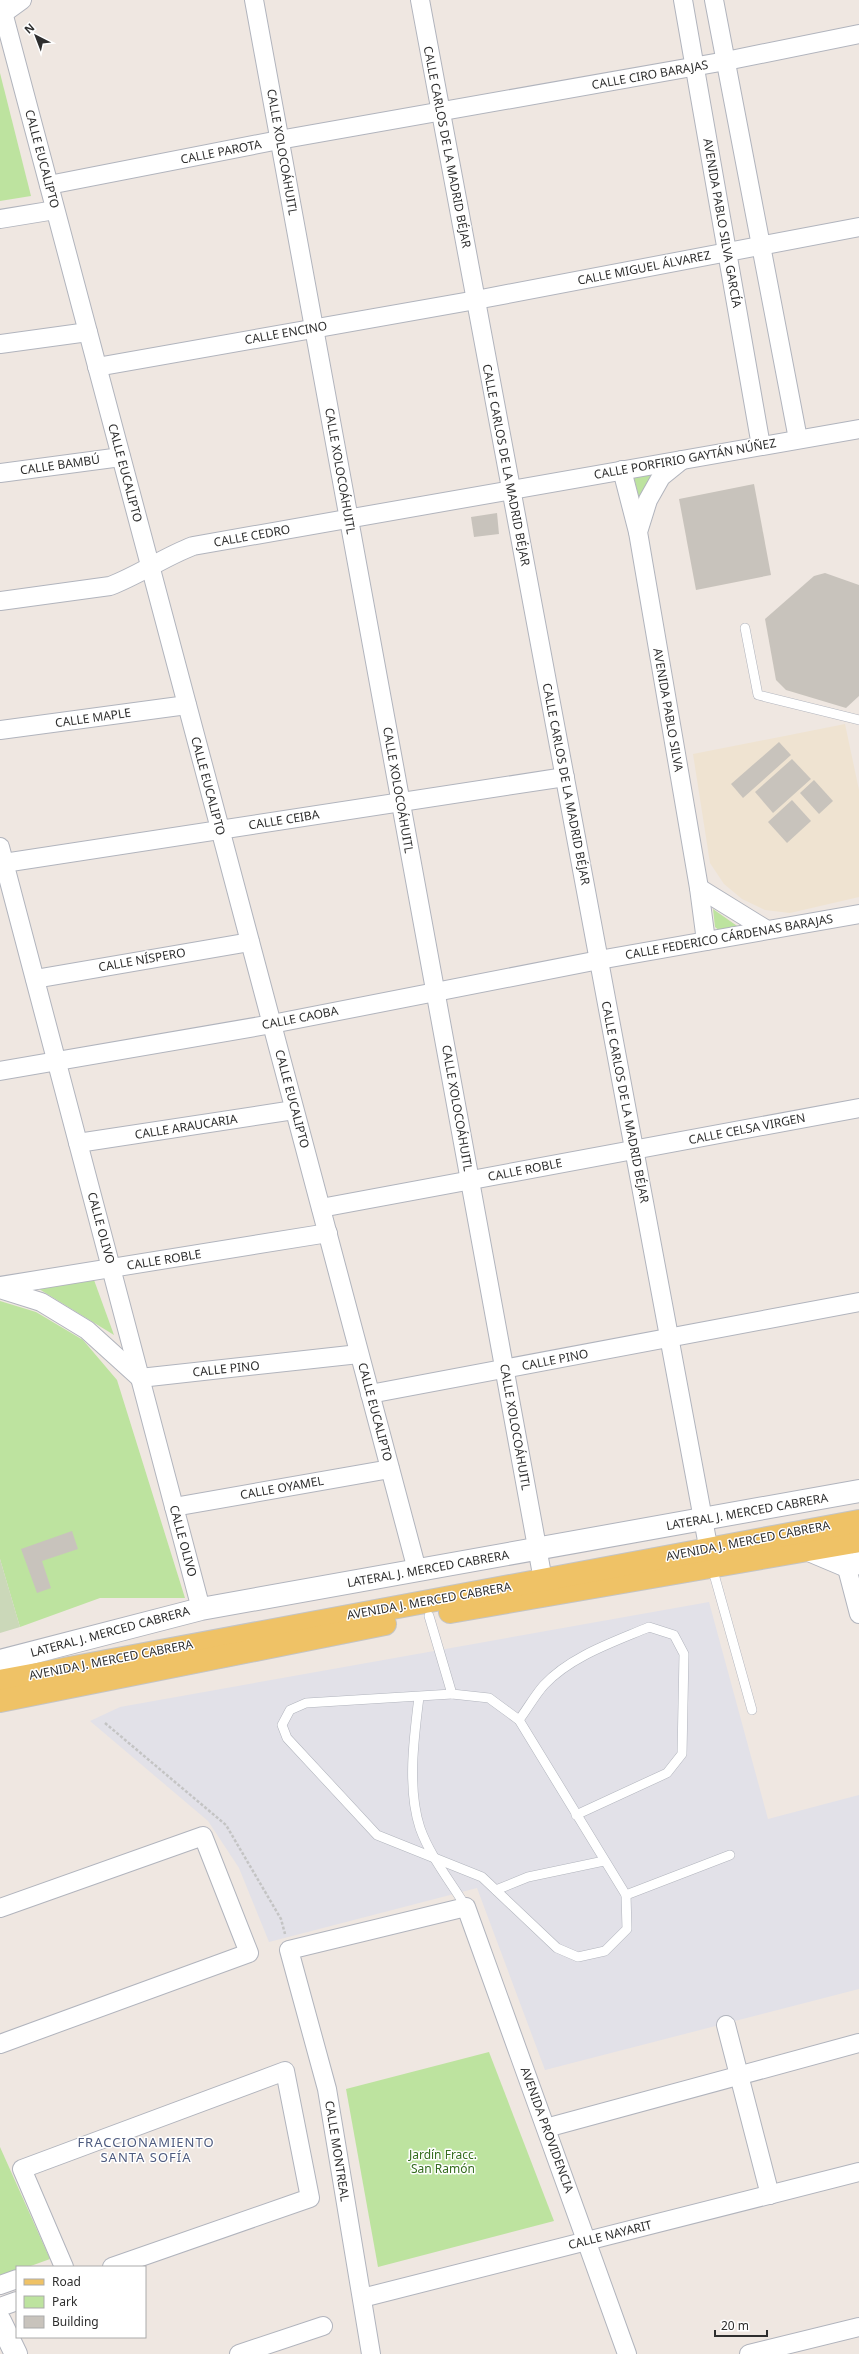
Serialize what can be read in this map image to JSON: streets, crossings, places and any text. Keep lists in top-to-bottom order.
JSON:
{
  "streets": {
    "main road": ["AVENIDA J. MERCED CABRERA"],
    "street": [
      "CALLE CIRO BARAJAS",
      "CALLE CARLOS DE LA MADRID BÉJAR",
      "CALLE PAROTA",
      "CALLE XOLOCOÁHUITL",
      "CALLE EUCALIPTO",
      "AVENIDA PABLO SILVA GARCÍA",
      "CALLE MIGUEL ÁLVAREZ",
      "CALLE ENCINO",
      "CALLE PORFIRIO GAYTÁN NÚÑEZ",
      "CALLE BAMBÚ",
      "CALLE CEDRO",
      "AVENIDA PABLO SILVA",
      "CALLE MAPLE",
      "CALLE CEIBA",
      "CALLE FEDERICO CÁRDENAS BARAJAS",
      "CALLE NÍSPERO",
      "CALLE CAOBA",
      "CALLE ARAUCARIA",
      "CALLE CELSA VIRGEN",
      "CALLE ROBLE",
      "CALLE OLIVO",
      "CALLE PINO",
      "CALLE OYAMEL",
      "LATERAL J. MERCED CABRERA",
      "AVENIDA PROVIDENCIA",
      "CALLE MONTREAL",
      "CALLE NAYARIT"
    ]
  },
  "crossings": [
    ["CALLE CIRO BARAJAS", "CALLE CARLOS DE LA MADRID BÉJAR"],
    ["CALLE CIRO BARAJAS", "CALLE PAROTA"],
    ["CALLE CIRO BARAJAS", "AVENIDA PABLO SILVA GARCÍA"],
    ["CALLE CARLOS DE LA MADRID BÉJAR", "CALLE PAROTA"],
    ["CALLE CARLOS DE LA MADRID BÉJAR", "CALLE MIGUEL ÁLVAREZ"],
    ["CALLE CARLOS DE LA MADRID BÉJAR", "CALLE ENCINO"],
    ["CALLE CARLOS DE LA MADRID BÉJAR", "CALLE PORFIRIO GAYTÁN NÚÑEZ"],
    ["CALLE CARLOS DE LA MADRID BÉJAR", "CALLE CEDRO"],
    ["CALLE CARLOS DE LA MADRID BÉJAR", "CALLE CEIBA"],
    ["CALLE CARLOS DE LA MADRID BÉJAR", "CALLE FEDERICO CÁRDENAS BARAJAS"],
    ["CALLE CARLOS DE LA MADRID BÉJAR", "CALLE CAOBA"],
    ["CALLE CARLOS DE LA MADRID BÉJAR", "CALLE CELSA VIRGEN"],
    ["CALLE CARLOS DE LA MADRID BÉJAR", "CALLE ROBLE"],
    ["CALLE CARLOS DE LA MADRID BÉJAR", "CALLE PINO"],
    ["CALLE CARLOS DE LA MADRID BÉJAR", "LATERAL J. MERCED CABRERA"],
    ["CALLE CARLOS DE LA MADRID BÉJAR", "AVENIDA J. MERCED CABRERA"],
    ["CALLE PAROTA", "CALLE XOLOCOÁHUITL"],
    ["CALLE PAROTA", "CALLE EUCALIPTO"],
    ["CALLE XOLOCOÁHUITL", "CALLE ENCINO"],
    ["CALLE XOLOCOÁHUITL", "CALLE CEDRO"],
    ["CALLE XOLOCOÁHUITL", "CALLE CEIBA"],
    ["CALLE XOLOCOÁHUITL", "CALLE CAOBA"],
    ["CALLE XOLOCOÁHUITL", "CALLE ROBLE"],
    ["CALLE XOLOCOÁHUITL", "CALLE PINO"],
    ["CALLE XOLOCOÁHUITL", "LATERAL J. MERCED CABRERA"],
    ["CALLE XOLOCOÁHUITL", "AVENIDA J. MERCED CABRERA"],
    ["CALLE EUCALIPTO", "CALLE ENCINO"],
    ["CALLE EUCALIPTO", "CALLE BAMBÚ"],
    ["CALLE EUCALIPTO", "CALLE CEDRO"],
    ["CALLE EUCALIPTO", "CALLE MAPLE"],
    ["CALLE EUCALIPTO", "CALLE CEIBA"],
    ["CALLE EUCALIPTO", "CALLE NÍSPERO"],
    ["CALLE EUCALIPTO", "CALLE CAOBA"],
    ["CALLE EUCALIPTO", "CALLE ARAUCARIA"],
    ["CALLE EUCALIPTO", "CALLE ROBLE"],
    ["CALLE EUCALIPTO", "CALLE PINO"],
    ["CALLE EUCALIPTO", "CALLE OYAMEL"],
    ["CALLE EUCALIPTO", "LATERAL J. MERCED CABRERA"],
    ["AVENIDA PABLO SILVA GARCÍA", "CALLE MIGUEL ÁLVAREZ"],
    ["AVENIDA PABLO SILVA GARCÍA", "CALLE PORFIRIO GAYTÁN NÚÑEZ"],
    ["CALLE MIGUEL ÁLVAREZ", "CALLE ENCINO"],
    ["CALLE PORFIRIO GAYTÁN NÚÑEZ", "CALLE CEDRO"],
    ["CALLE PORFIRIO GAYTÁN NÚÑEZ", "AVENIDA PABLO SILVA"],
    ["AVENIDA PABLO SILVA", "CALLE FEDERICO CÁRDENAS BARAJAS"],
    ["CALLE CEIBA", "CALLE OLIVO"],
    ["CALLE FEDERICO CÁRDENAS BARAJAS", "CALLE CAOBA"],
    ["CALLE NÍSPERO", "CALLE OLIVO"],
    ["CALLE CAOBA", "CALLE OLIVO"],
    ["CALLE ARAUCARIA", "CALLE OLIVO"],
    ["CALLE CELSA VIRGEN", "CALLE ROBLE"],
    ["CALLE ROBLE", "CALLE OLIVO"],
    ["CALLE OLIVO", "CALLE PINO"],
    ["CALLE OLIVO", "CALLE OYAMEL"],
    ["CALLE OLIVO", "LATERAL J. MERCED CABRERA"],
    ["AVENIDA PROVIDENCIA", "CALLE MONTREAL"],
    ["AVENIDA PROVIDENCIA", "CALLE NAYARIT"],
    ["CALLE MONTREAL", "CALLE NAYARIT"]
  ],
  "districts": ["FRACCIONAMIENTO SANTA SOFÍA"],
  "parks": ["Jardín Fracc. San Ramón"],
  "legend": ["Road", "Park", "Building"],
  "scale_bar": "20 m",
  "north": "top left"
}
